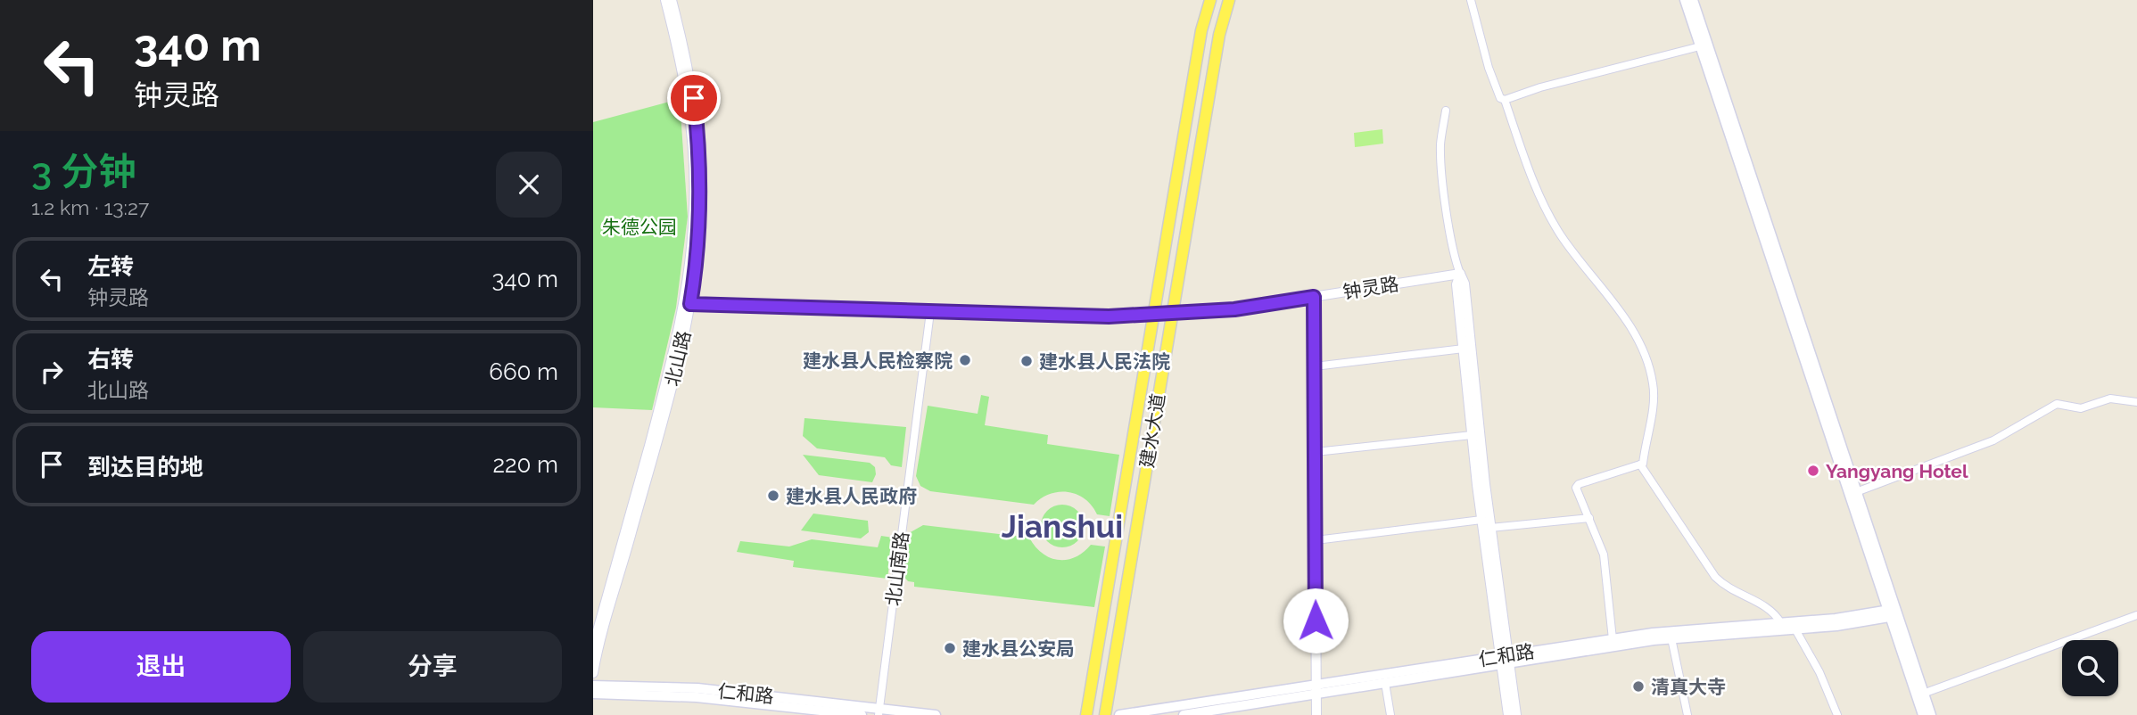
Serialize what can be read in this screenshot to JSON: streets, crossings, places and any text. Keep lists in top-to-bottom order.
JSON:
{
  "streets": {
    "main road": ["建水大道", "仁和路"],
    "street": ["钟灵路", "北山路", "北山南路"]
  },
  "crossings": [
    ["钟灵路", "北山路"],
    ["钟灵路", "建水大道"],
    ["钟灵路", "北山南路"],
    ["北山南路", "仁和路"]
  ],
  "districts": ["Jianshui"],
  "parks": ["朱德公园"],
  "places": [
    "建水县人民检察院",
    "建水县人民法院",
    "Yangyang Hotel",
    "建水县人民政府",
    "建水县公安局",
    "清真大寺"
  ],
  "page": {
    "turn": ["340 m", "钟灵路"],
    "heading": ["3 分钟", "1.2 km · 13:27"],
    "list": [
      {
        "name": "左转",
        "note": "钟灵路",
        "value": "340 m"
      },
      {
        "name": "右转",
        "note": "北山路",
        "value": "660 m"
      },
      {
        "name": "到达目的地",
        "value": "220 m"
      }
    ],
    "buttons": ["退出", "分享"]
  }
}
